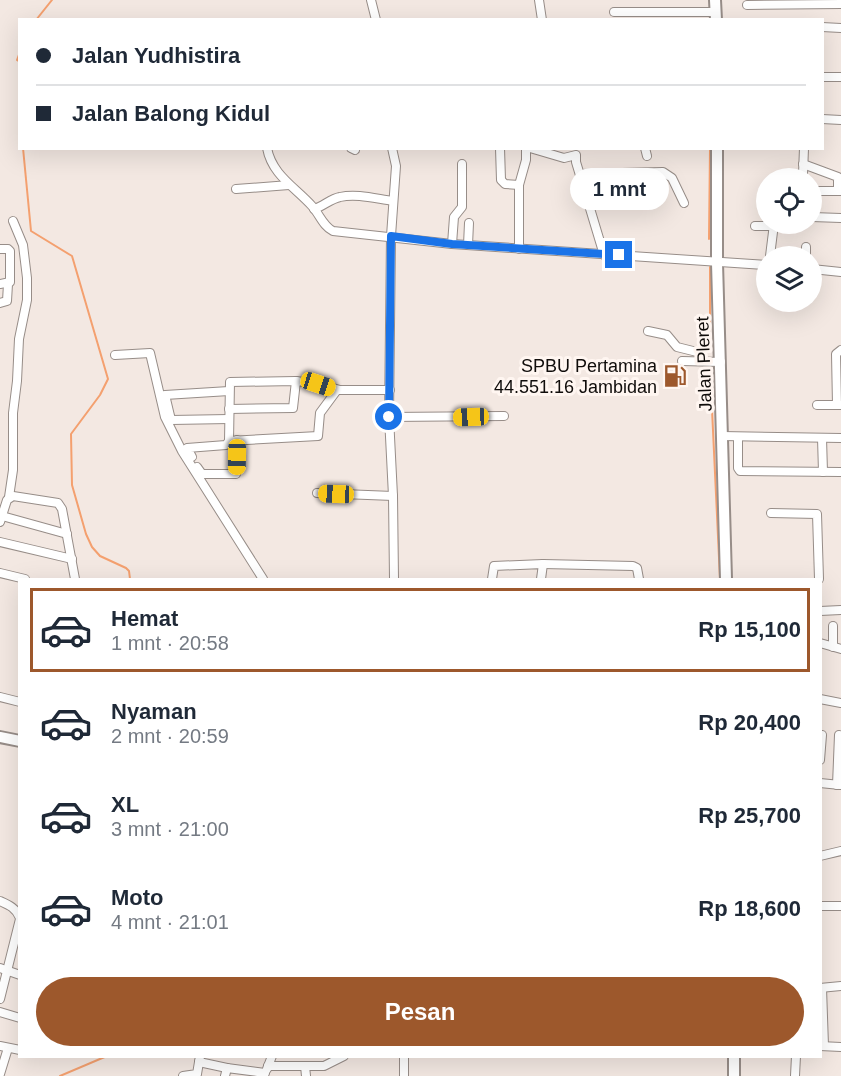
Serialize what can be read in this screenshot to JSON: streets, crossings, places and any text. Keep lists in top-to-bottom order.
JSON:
{
  "streets": {
    "main road": ["Jalan Pleret"]
  },
  "places": {
    "fuel station": ["SPBU Pertamina 44.551.16 Jambidan"]
  },
  "page": {
    "banner": ["Jalan Yudhistira", "Jalan Balong Kidul"],
    "bubble": "1 mnt",
    "list": [
      {
        "name": "Hemat",
        "note": "1 mnt · 20:58",
        "value": "Rp 15,100"
      },
      {
        "name": "Nyaman",
        "note": "2 mnt · 20:59",
        "value": "Rp 20,400"
      },
      {
        "name": "XL",
        "note": "3 mnt · 21:00",
        "value": "Rp 25,700"
      },
      {
        "name": "Moto",
        "note": "4 mnt · 21:01",
        "value": "Rp 18,600"
      }
    ],
    "buttons": "Pesan"
  }
}
